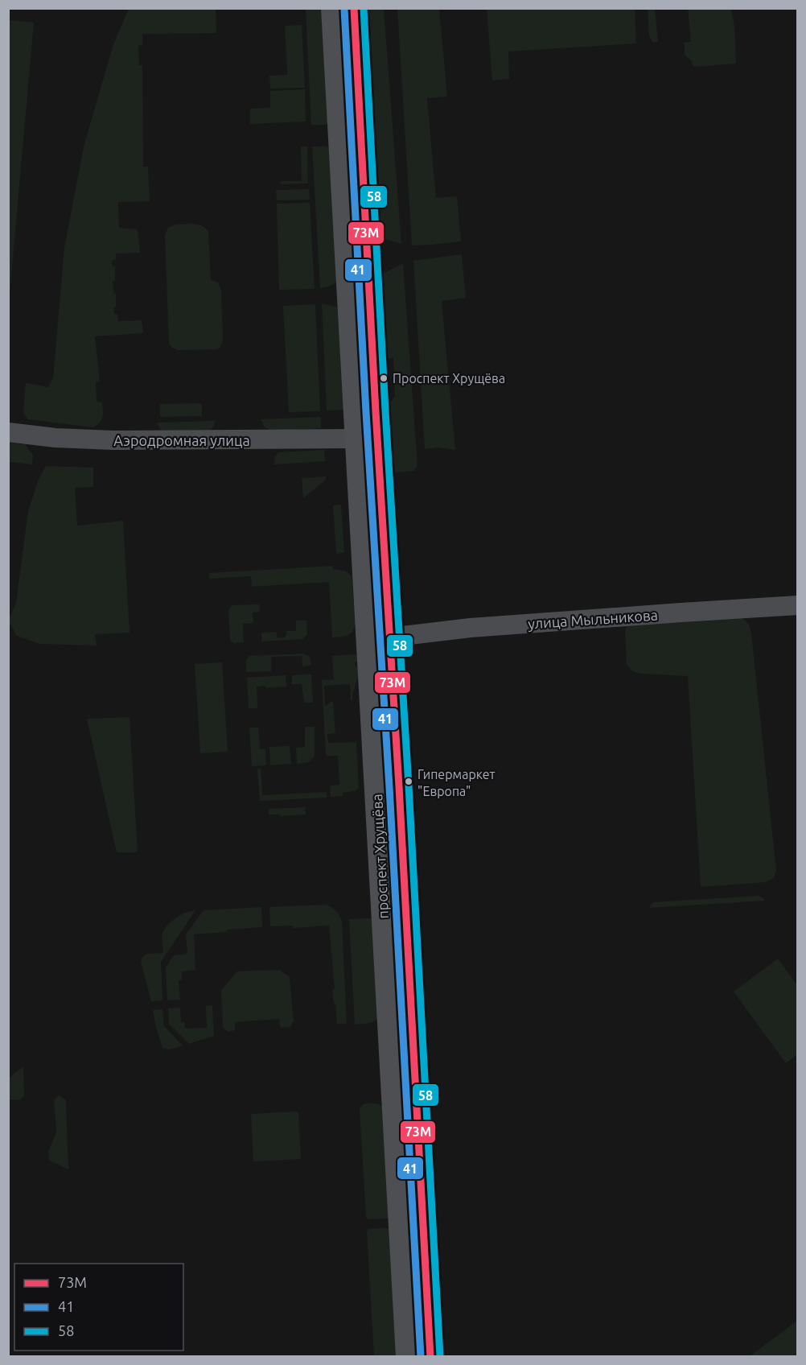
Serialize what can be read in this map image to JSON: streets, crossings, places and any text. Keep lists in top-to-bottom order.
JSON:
{
  "streets": {
    "main road": ["проспект Хрущёва"],
    "street": ["Аэродромная улица", "улица Мыльникова"]
  },
  "crossings": [
    ["Аэродромная улица", "проспект Хрущёва"],
    ["улица Мыльникова", "проспект Хрущёва"]
  ],
  "places": ["Проспект Хрущёва", "Гипермаркет \"Европа\""],
  "lines": ["transit line 73М", "transit line 58", "transit line 41"],
  "legend": ["73М", "41", "58"]
}
